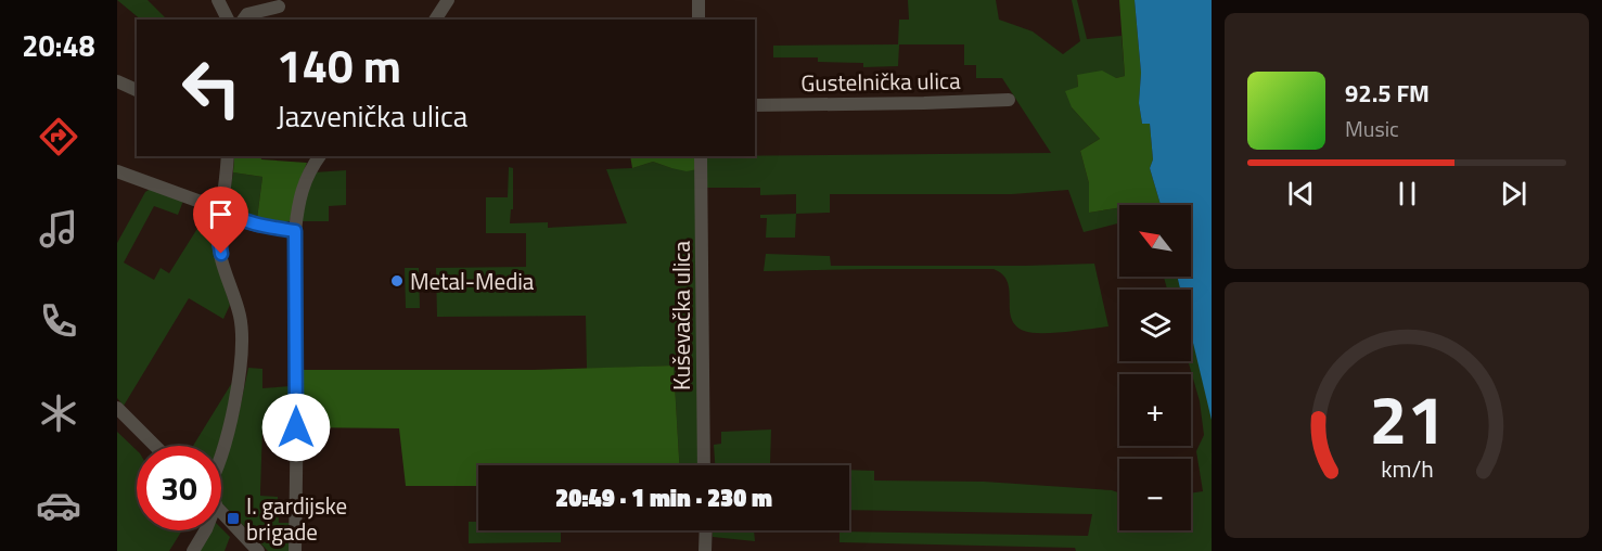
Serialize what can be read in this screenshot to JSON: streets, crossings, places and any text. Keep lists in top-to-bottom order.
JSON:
{
  "streets": {
    "street": ["Gustelnička ulica", "Kuševačka ulica"]
  },
  "places": {
    "other": ["Metal-Media"],
    "transit": ["I. gardijske brigade"]
  },
  "north": "top left",
  "page": {
    "tabs": "20:48",
    "turn": ["140 m", "Jazvenička ulica"],
    "song": ["92.5 FM", "Music"],
    "map_buttons": ["+", "−"],
    "limit": "30",
    "trip": "20:49 · 1 min · 230 m",
    "gauge": ["21", "km/h"]
  }
}
